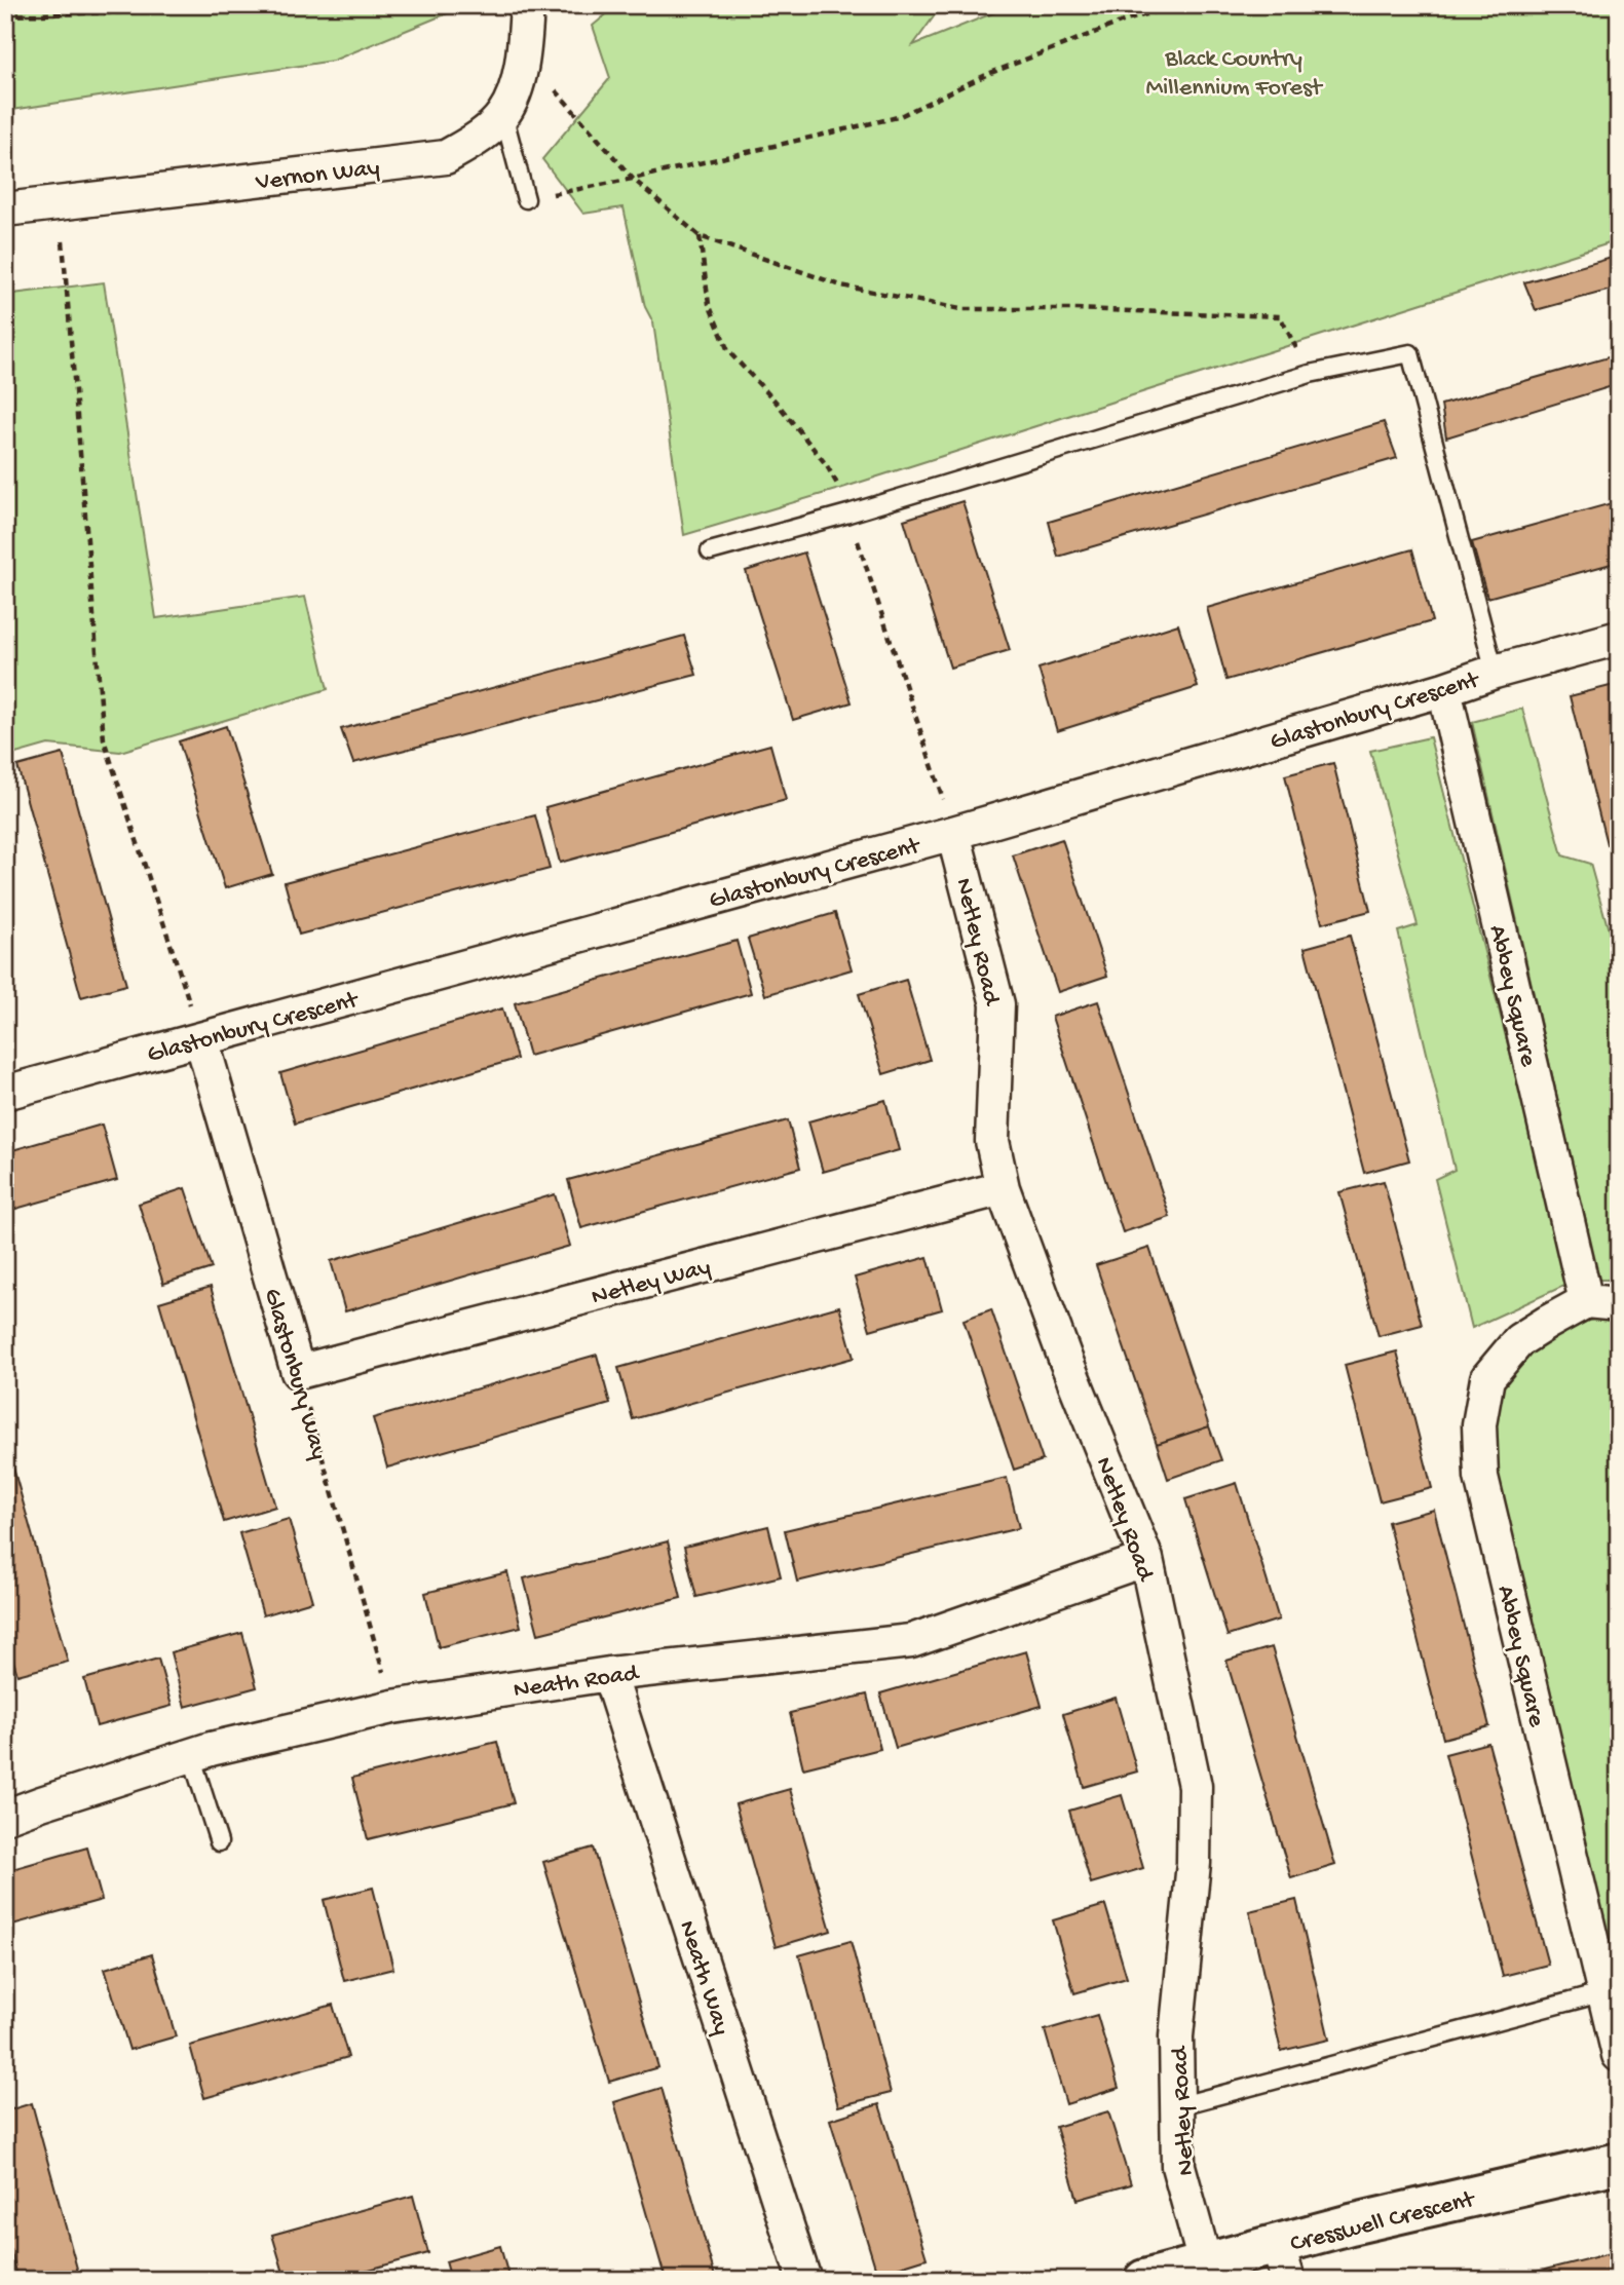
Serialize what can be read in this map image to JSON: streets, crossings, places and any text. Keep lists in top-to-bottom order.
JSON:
{
  "streets": {
    "street": [
      "Vernon Way",
      "Glastonbury Crescent",
      "Netley Road",
      "Abbey Square",
      "Netley Way",
      "Glastonbury Way",
      "Neath Road",
      "Neath Way",
      "Cresswell Crescent"
    ]
  },
  "crossings": [
    ["Glastonbury Crescent", "Netley Road"],
    ["Glastonbury Crescent", "Abbey Square"],
    ["Glastonbury Crescent", "Glastonbury Way"],
    ["Netley Road", "Netley Way"],
    ["Netley Road", "Neath Road"],
    ["Netley Road", "Cresswell Crescent"],
    ["Netley Way", "Glastonbury Way"],
    ["Glastonbury Way", "Neath Road"],
    ["Neath Road", "Neath Way"]
  ],
  "parks": ["Black Country Millennium Forest"]
}
